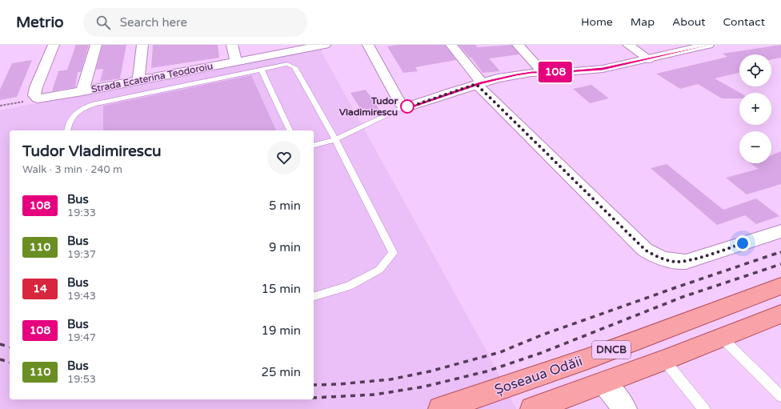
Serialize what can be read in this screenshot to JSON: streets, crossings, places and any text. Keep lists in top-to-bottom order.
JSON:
{
  "streets": {
    "main road": ["DNCB", "Șoseaua Odăii"],
    "street": ["Strada Ecaterina Teodoroiu"]
  },
  "places": ["Tudor Vladimirescu"],
  "lines": ["bus line 108"],
  "page": {
    "header": "Metrio",
    "search": "Search here",
    "nav": [
      "Home",
      "Map",
      "About",
      "Contact"
    ],
    "on_map": "108",
    "map_buttons": ["+", "−"],
    "heading": ["Tudor Vladimirescu", "Walk · 3 min · 240 m"],
    "list": [
      {
        "mark": "108",
        "name": "Bus",
        "note": "19:33",
        "value": "5 min"
      },
      {
        "mark": "110",
        "name": "Bus",
        "note": "19:37",
        "value": "9 min"
      },
      {
        "mark": "14",
        "name": "Bus",
        "note": "19:43",
        "value": "15 min"
      },
      {
        "mark": "108",
        "name": "Bus",
        "note": "19:47",
        "value": "19 min"
      },
      {
        "mark": "110",
        "name": "Bus",
        "note": "19:53",
        "value": "25 min"
      }
    ]
  }
}
